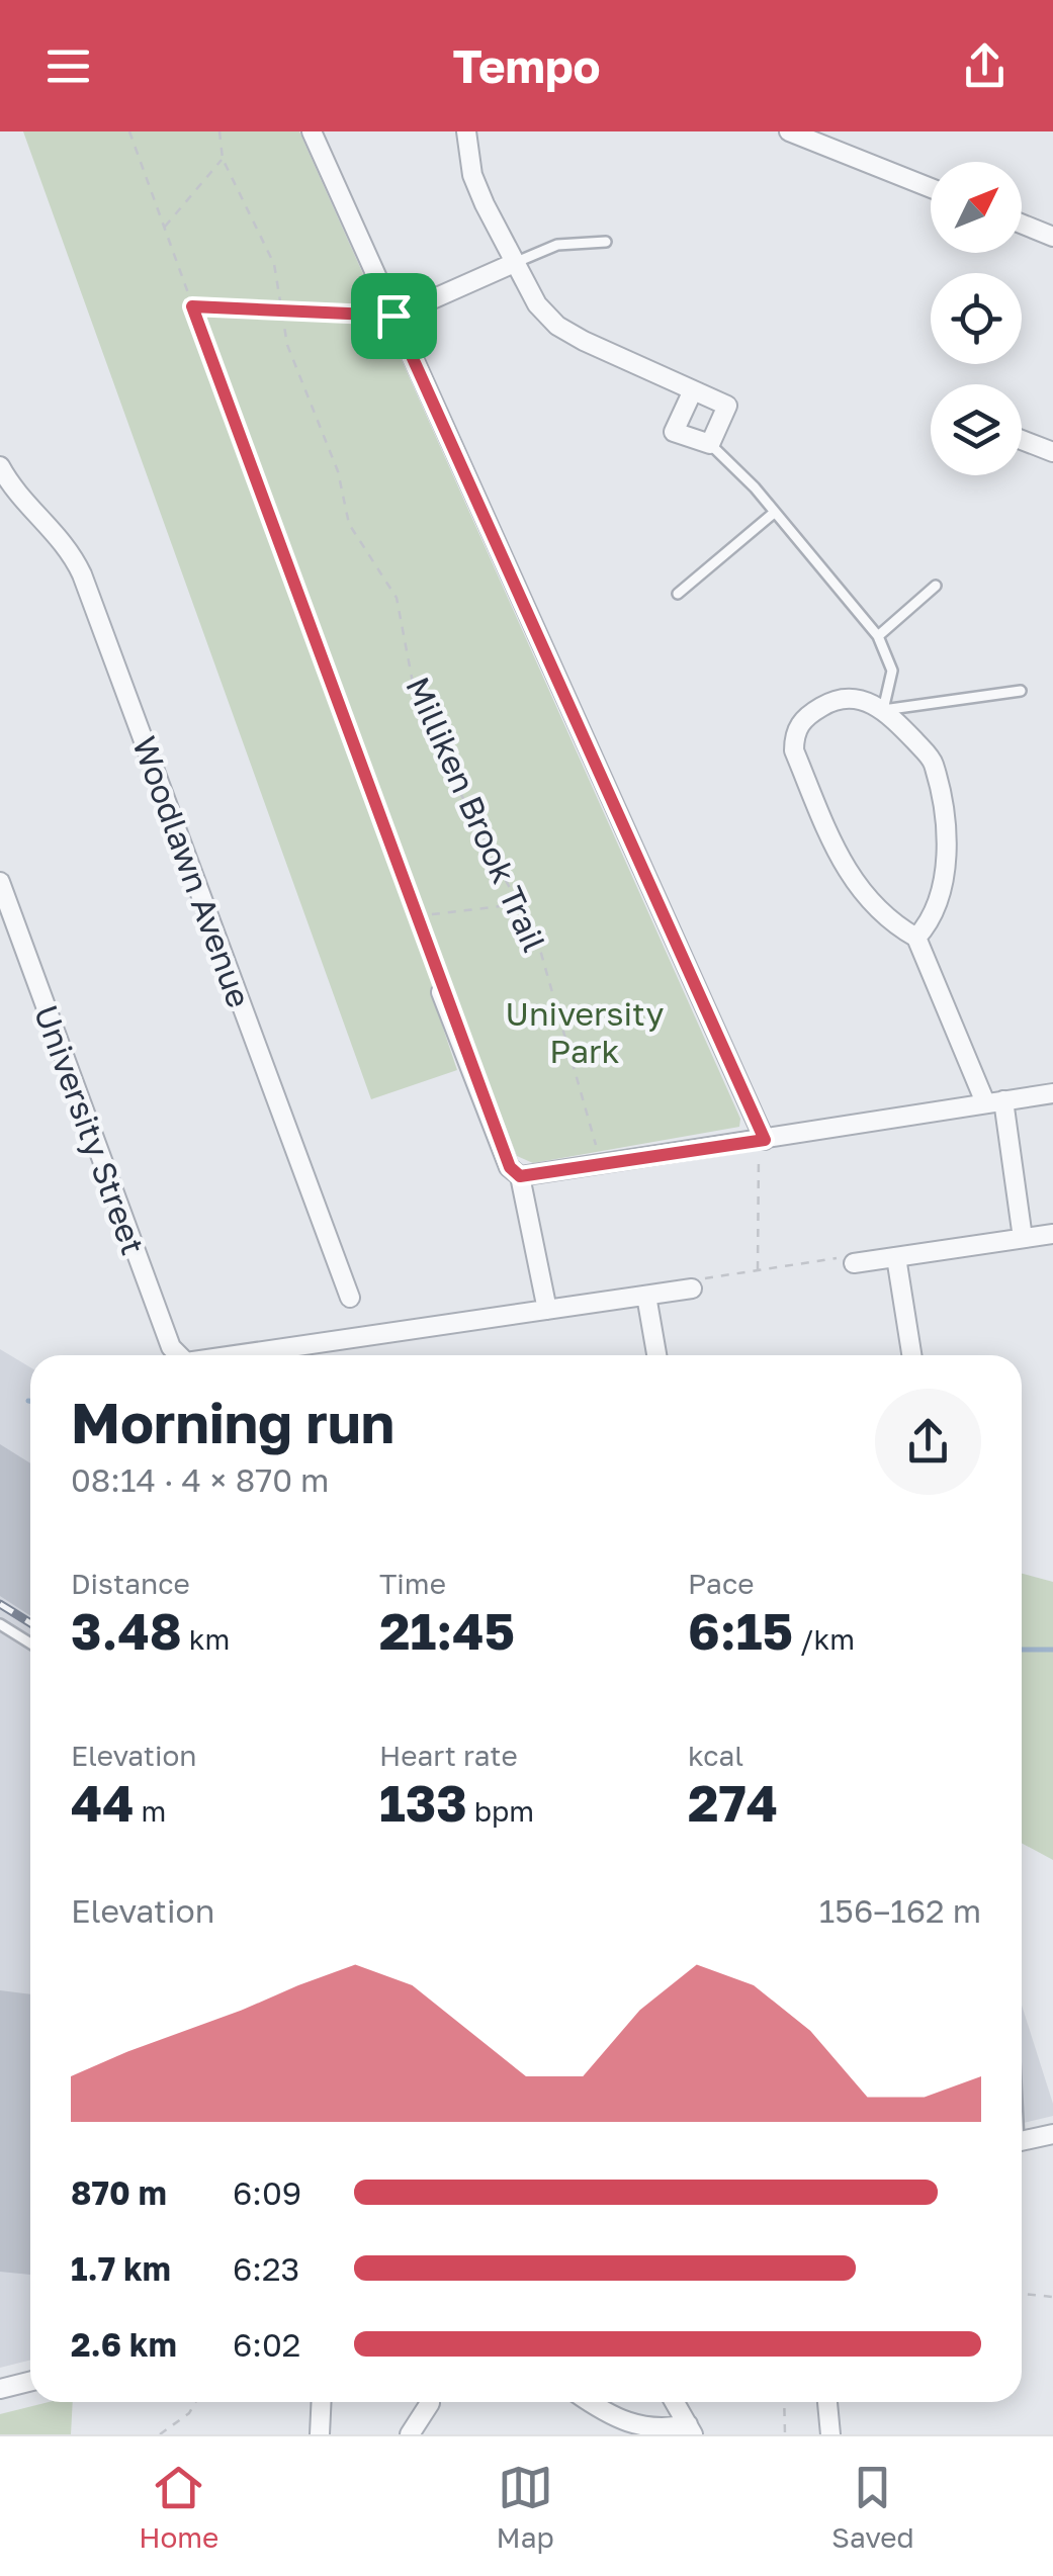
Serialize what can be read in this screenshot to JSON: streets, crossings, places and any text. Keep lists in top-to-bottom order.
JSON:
{
  "streets": {
    "street": ["Woodlawn Avenue", "University Street"],
    "path": ["Milliken Brook Trail"]
  },
  "parks": ["University Park"],
  "north": "top right",
  "page": {
    "header": "Tempo",
    "heading": ["Morning run", "08:14 · 4 × 870 m"],
    "stats": [
      ["Distance", "3.48 km"],
      ["Time", "21:45"],
      ["Pace", "6:15 /km"],
      ["Elevation", "44 m"],
      ["Heart rate", "133 bpm"],
      ["kcal", "274"]
    ],
    "chart": ["Elevation", "156–162 m"],
    "list": [
      {
        "name": "870 m",
        "note": "6:09"
      },
      {
        "name": "1.7 km",
        "note": "6:23"
      },
      {
        "name": "2.6 km",
        "note": "6:02"
      }
    ],
    "tabs": ["Home", "Map", "Saved"]
  }
}
